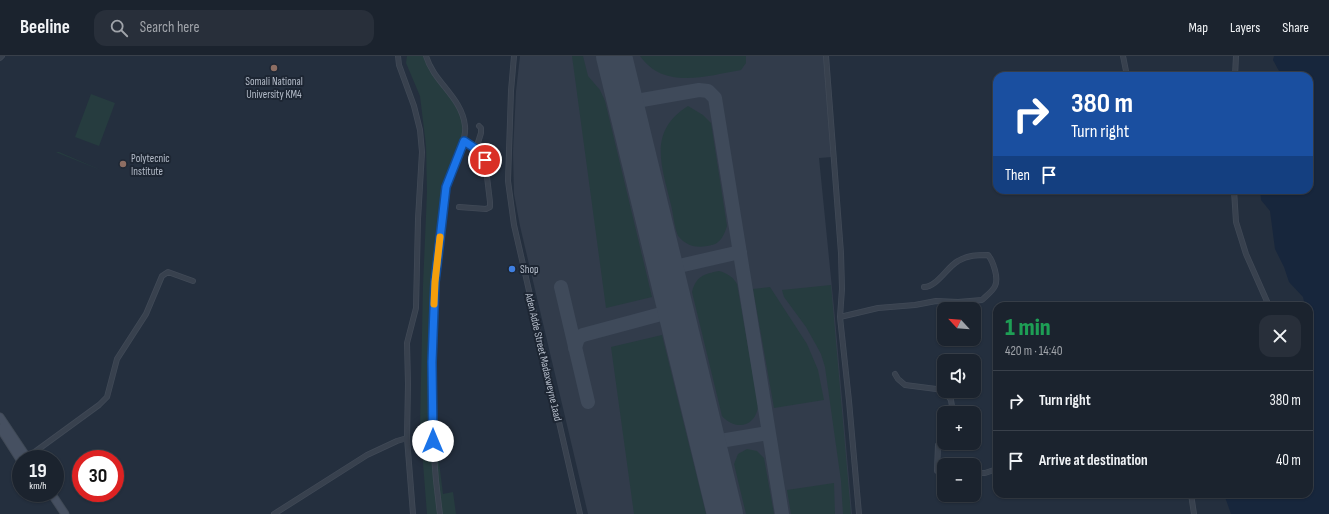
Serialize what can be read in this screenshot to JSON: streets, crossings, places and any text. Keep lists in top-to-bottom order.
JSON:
{
  "streets": {
    "street": ["Aden Adde Street Madaxweyne 1aad"]
  },
  "places": ["Somali National University KM4", "Polytecnic Institute", "Shop"],
  "north": "top left",
  "page": {
    "header": "Beeline",
    "search": "Search here",
    "nav": ["Map", "Layers", "Share"],
    "turn": ["380 m", "Turn right"],
    "then": "Then",
    "map_buttons": ["+", "−"],
    "heading": ["1 min", "420 m · 14:40"],
    "list": [
      {
        "name": "Turn right",
        "value": "380 m"
      },
      {
        "name": "Arrive at destination",
        "value": "40 m"
      }
    ],
    "speed": "19 km/h",
    "limit": "30"
  }
}
